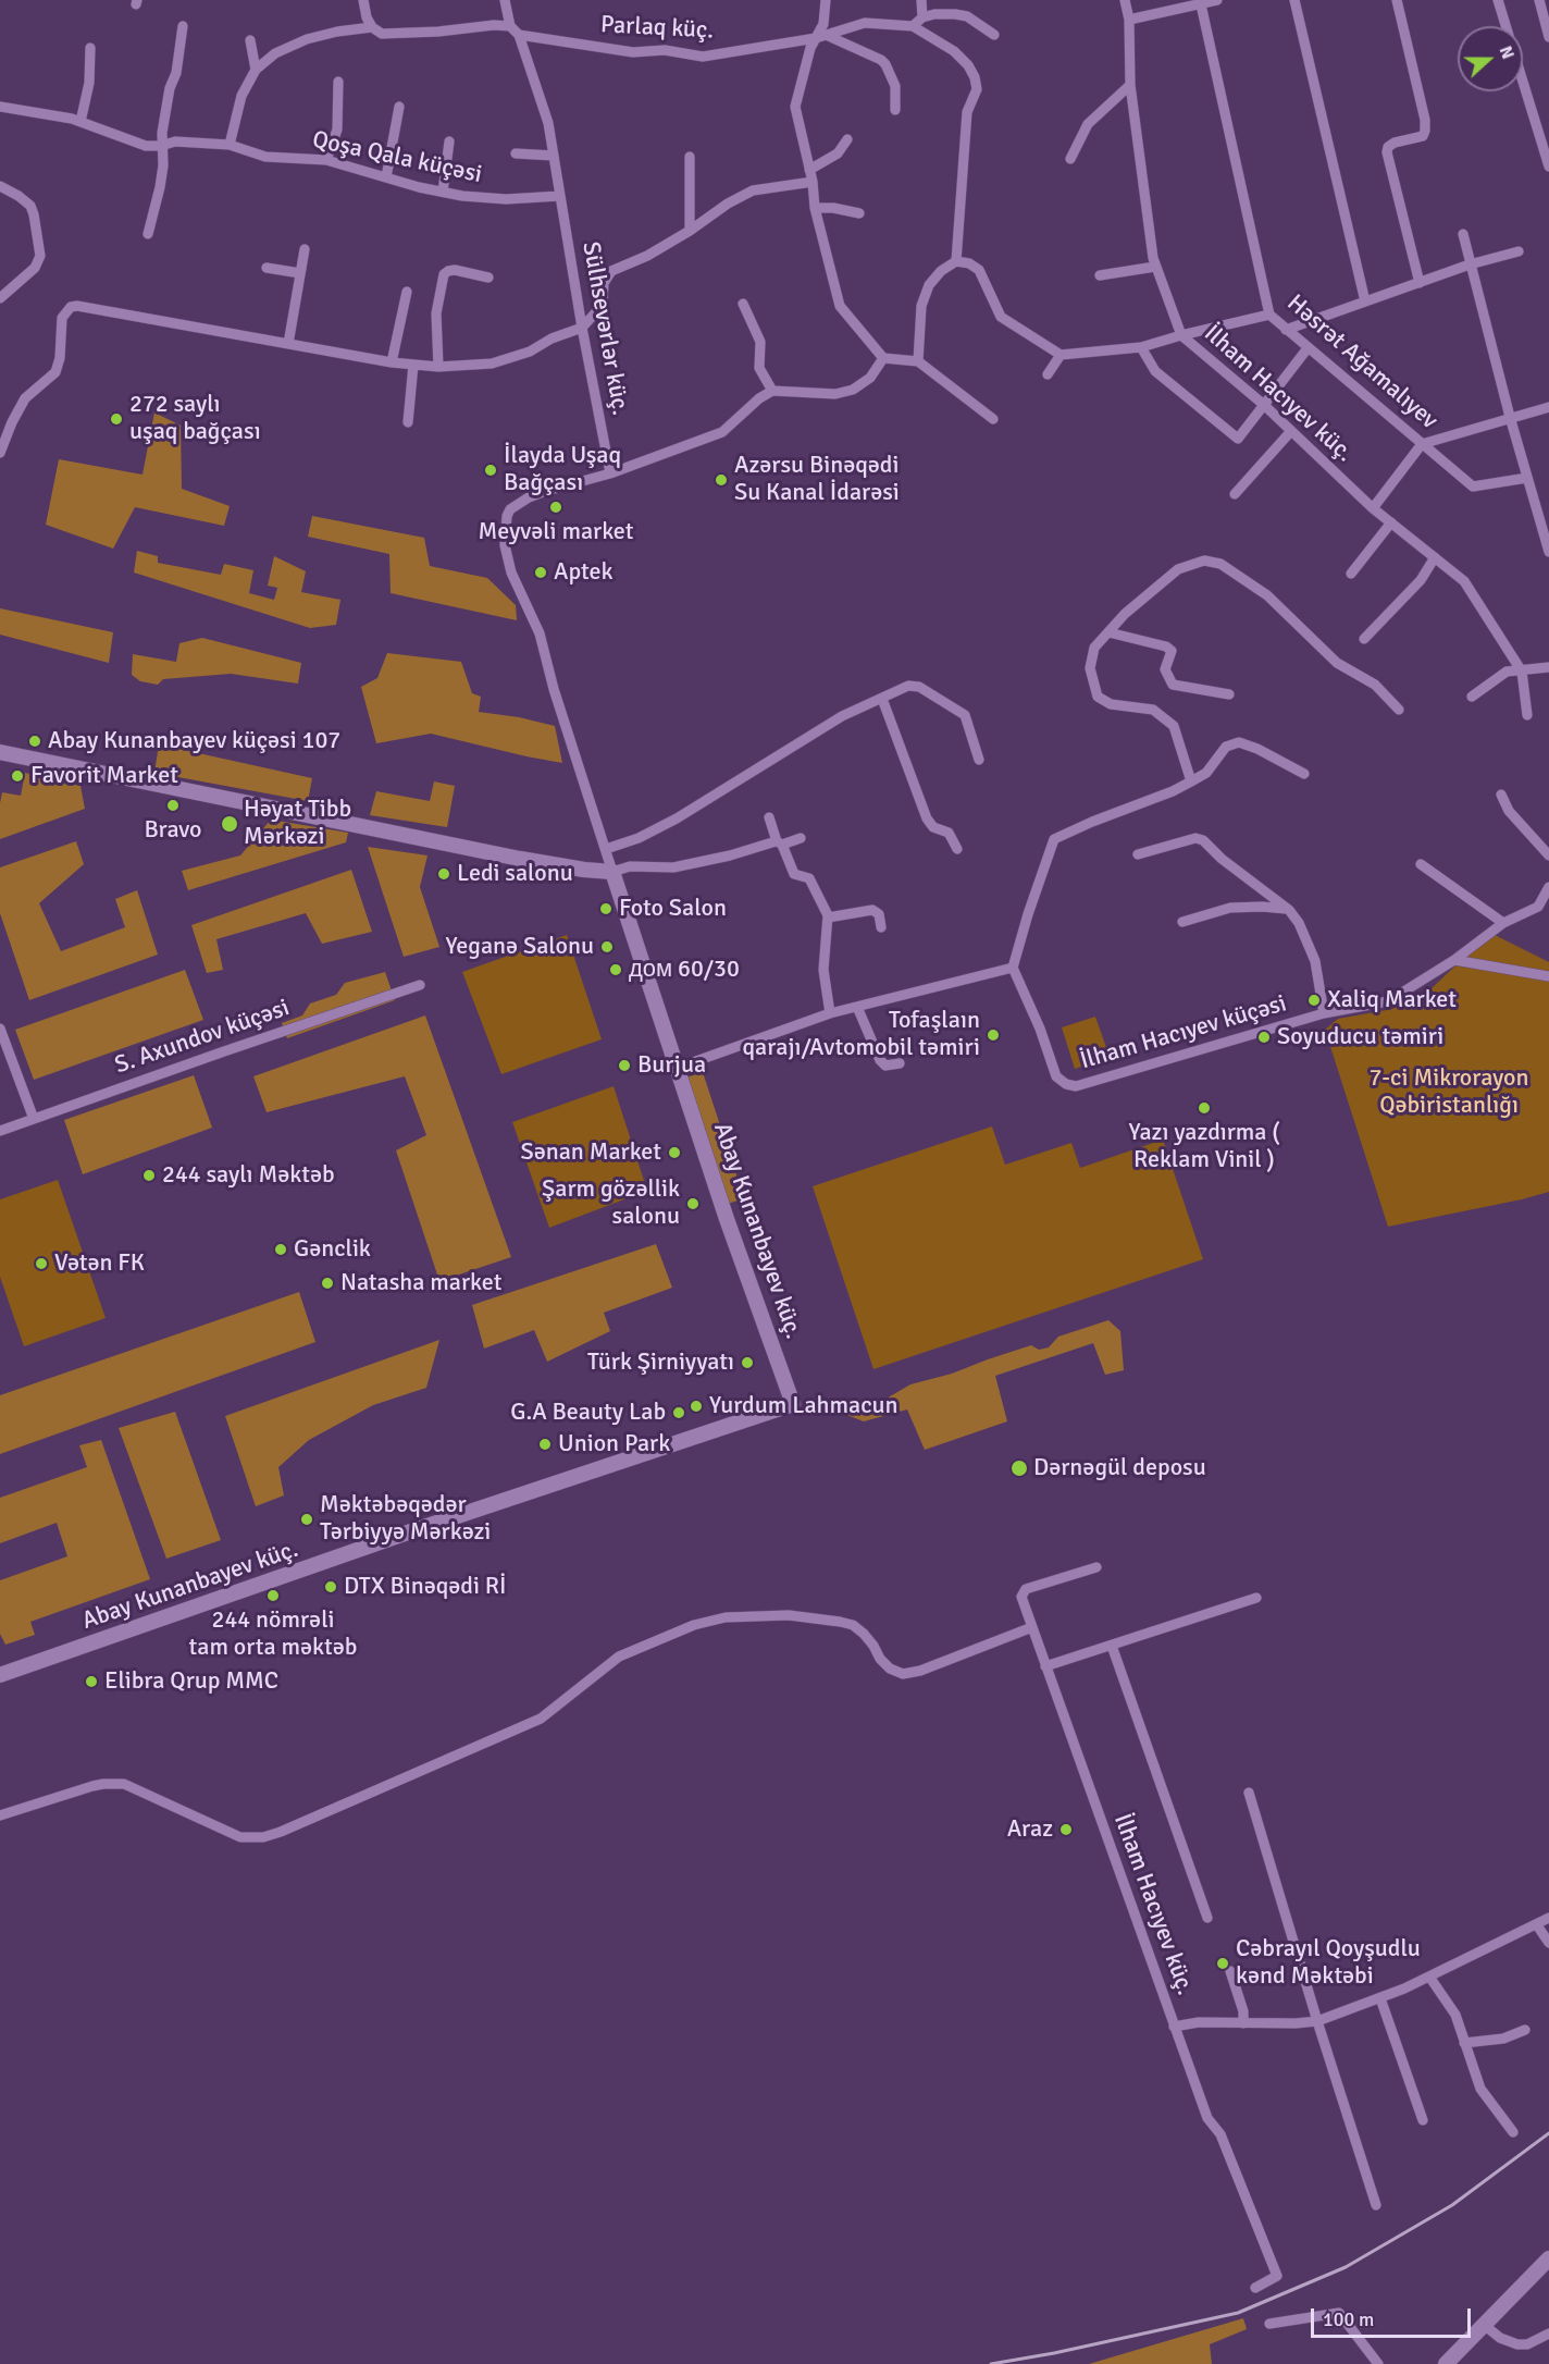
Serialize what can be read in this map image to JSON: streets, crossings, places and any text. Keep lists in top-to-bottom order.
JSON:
{
  "streets": {
    "street": [
      "Parlaq küç.",
      "Qoşa Qala küçəsi",
      "Sülhsevərlər küç.",
      "Həsrət Ağamalıyev",
      "İlham Hacıyev küç.",
      "İlham Hacıyev küçəsi",
      "S. Axundov küçəsi",
      "Abay Kunanbayev küç."
    ]
  },
  "crossings": [
    ["Parlaq küç.", "Sülhsevərlər küç."],
    ["Qoşa Qala küçəsi", "Sülhsevərlər küç."]
  ],
  "parks": ["7-ci Mikrorayon Qəbiristanlığı"],
  "places": [
    "272 saylı uşaq bağçası",
    "İlayda Uşaq Bağçası",
    "Azərsu Binəqədi Su Kanal İdarəsi",
    "Meyvəli market",
    "Aptek",
    "Abay Kunanbayev küçəsi 107",
    "Favorit Market",
    "Bravo",
    "Həyat Tibb Mərkəzi",
    "Ledi salonu",
    "Foto Salon",
    "Yeganə Salonu",
    "дом 60/30",
    "Xaliq Market",
    "Tofaşlaın qarajı/Avtomobil təmiri",
    "Soyuducu təmiri",
    "Burjua",
    "Yazı yazdırma ( Reklam Vinil )",
    "Sənan Market",
    "244 saylı Məktəb",
    "Şarm gözəllik salonu",
    "Gənclik",
    "Vətən FK",
    "Natasha market",
    "Türk Şirniyyatı",
    "Yurdum Lahmacun",
    "G.A Beauty Lab",
    "Union Park",
    "Dərnəgül deposu",
    "Məktəbəqədər Tərbiyyə Mərkəzi",
    "DTX Binəqədi Rİ",
    "244 nömrəli tam orta məktəb",
    "Elibra Qrup MMC",
    "Araz",
    "Cəbrayıl Qoyşudlu kənd Məktəbi"
  ],
  "scale_bar": "100 m",
  "north": "right"
}
